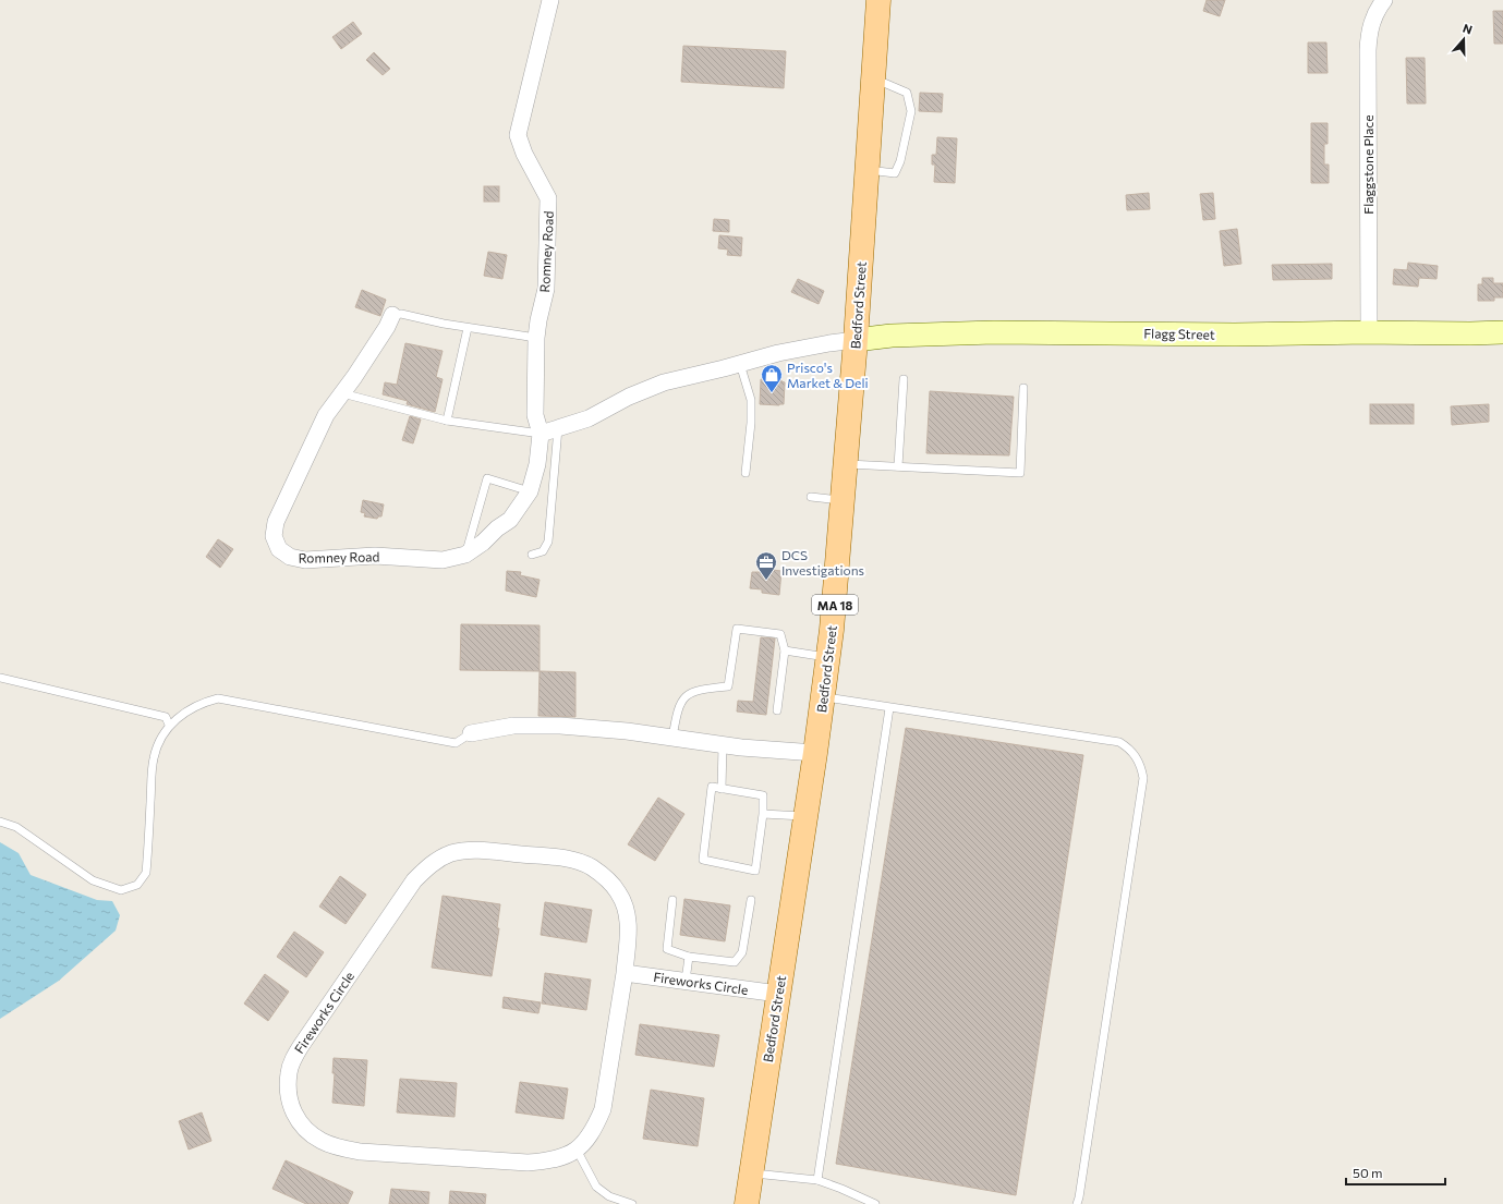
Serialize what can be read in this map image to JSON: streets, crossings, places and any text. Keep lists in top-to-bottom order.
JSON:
{
  "streets": {
    "main road": ["Bedford Street", "MA 18"],
    "street": [
      "Flaggstone Place",
      "Romney Road",
      "Flagg Street",
      "Fireworks Circle"
    ]
  },
  "crossings": [
    ["Flaggstone Place", "Flagg Street"],
    ["Bedford Street", "Flagg Street"],
    ["Bedford Street", "Fireworks Circle"]
  ],
  "places": {
    "shop": ["Prisco's Market & Deli"],
    "office": ["DCS Investigations"]
  },
  "scale_bar": "50 m",
  "north": "top"
}
